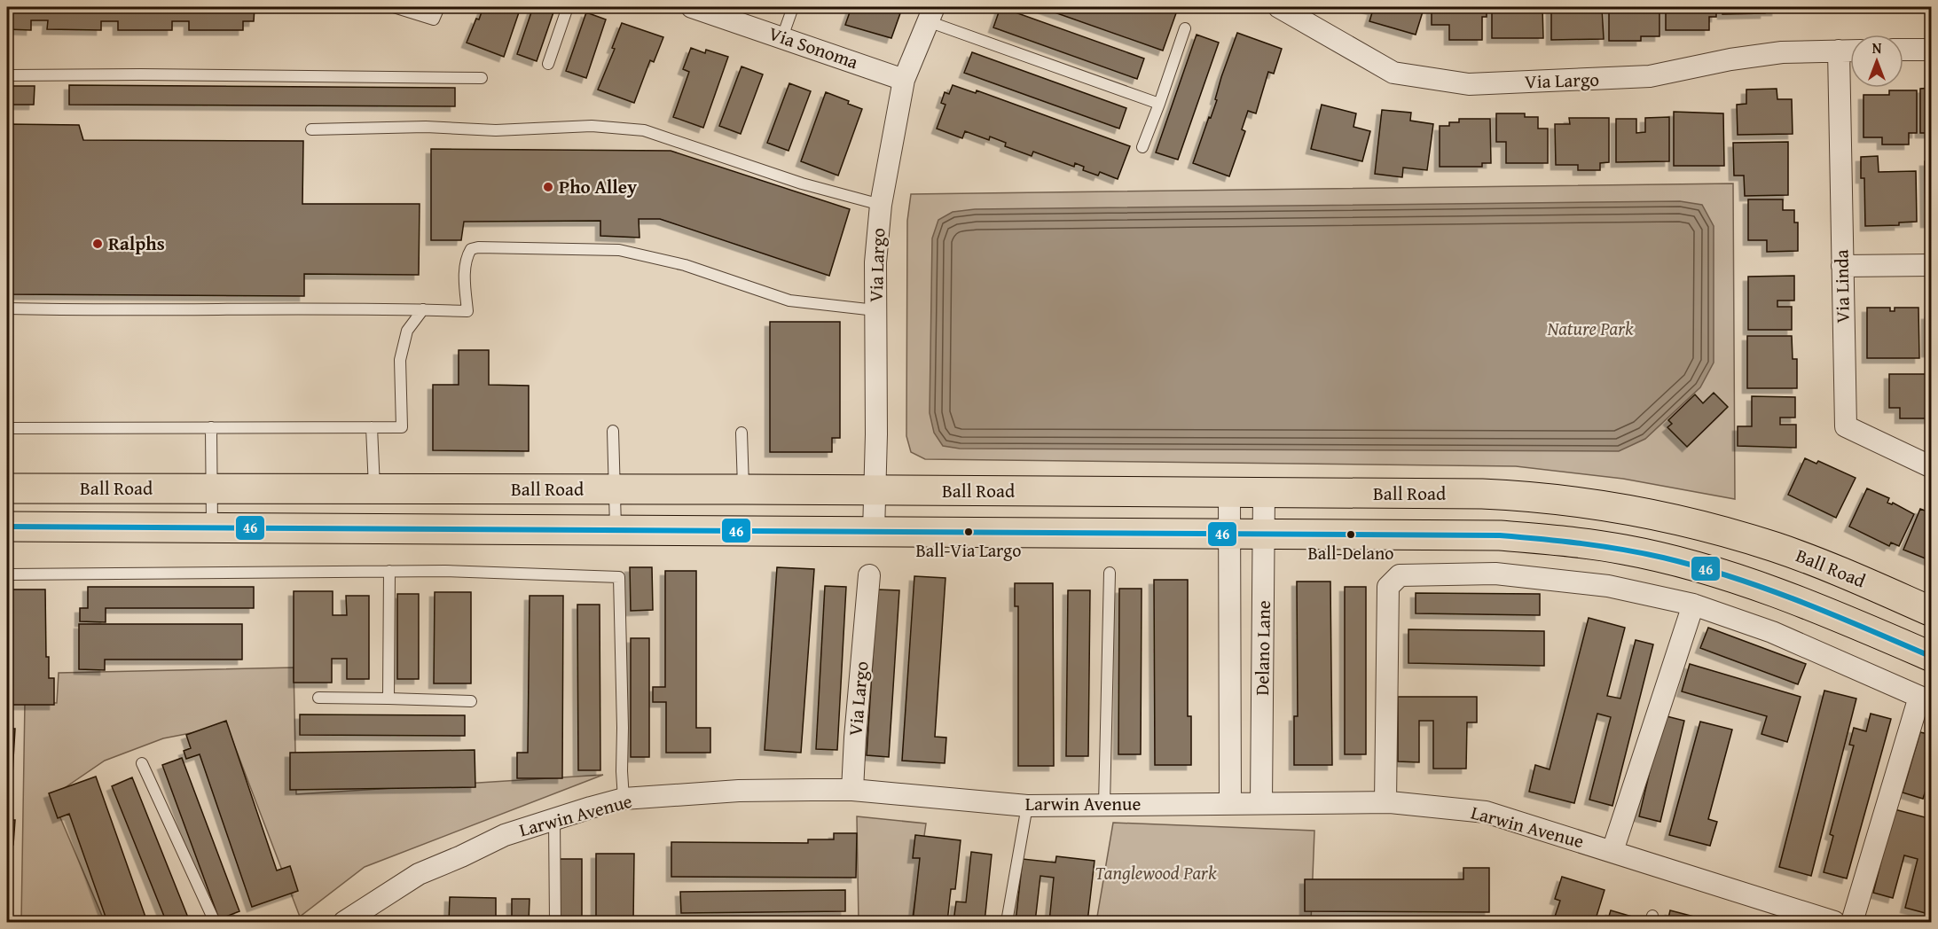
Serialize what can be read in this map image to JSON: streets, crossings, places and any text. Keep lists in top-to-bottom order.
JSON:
{
  "streets": {
    "main road": ["Ball Road"],
    "street": [
      "Via Sonoma",
      "Via Largo",
      "Via Linda",
      "Delano Lane",
      "Larwin Avenue"
    ]
  },
  "crossings": [
    ["Via Sonoma", "Via Largo"],
    ["Via Largo", "Via Linda"],
    ["Via Largo", "Ball Road"],
    ["Via Largo", "Larwin Avenue"],
    ["Ball Road", "Delano Lane"],
    ["Delano Lane", "Larwin Avenue"]
  ],
  "parks": ["Nature Park", "Tanglewood Park"],
  "places": [
    "Pho Alley",
    "Ralphs",
    "Ball-Via Largo",
    "Ball-Delano"
  ],
  "lines": ["transit line 46"],
  "north": "top"
}
